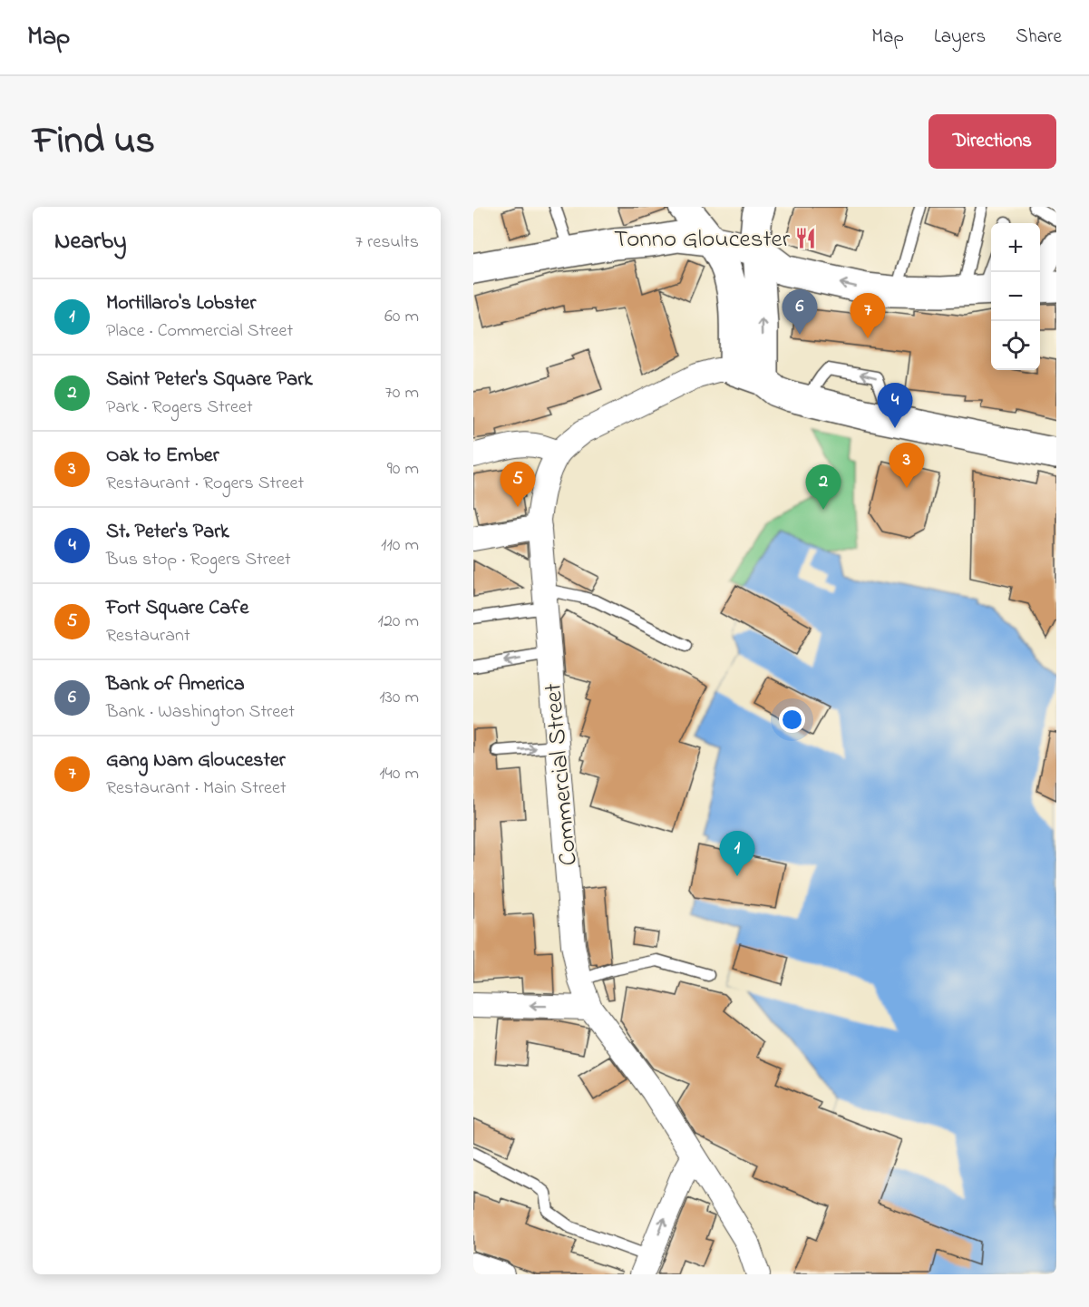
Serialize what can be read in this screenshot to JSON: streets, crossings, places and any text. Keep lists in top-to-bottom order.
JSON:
{
  "streets": {
    "main road": ["Commercial Street"]
  },
  "places": {
    "restaurant": ["Tonno Gloucester"]
  },
  "page": {
    "header": "Map",
    "nav": ["Map", "Layers", "Share"],
    "title": "Find us",
    "buttons": "Directions",
    "heading": ["Nearby", "7 results"],
    "map_buttons": ["+", "−"],
    "list": [
      {
        "mark": "1",
        "name": "Mortillaro's Lobster",
        "note": "Place · Commercial Street",
        "value": "60 m"
      },
      {
        "mark": "2",
        "name": "Saint Peter's Square Park",
        "note": "Park · Rogers Street",
        "value": "70 m"
      },
      {
        "mark": "3",
        "name": "Oak to Ember",
        "note": "Restaurant · Rogers Street",
        "value": "90 m"
      },
      {
        "mark": "4",
        "name": "St. Peter's Park",
        "note": "Bus stop · Rogers Street",
        "value": "110 m"
      },
      {
        "mark": "5",
        "name": "Fort Square Cafe",
        "note": "Restaurant",
        "value": "120 m"
      },
      {
        "mark": "6",
        "name": "Bank of America",
        "note": "Bank · Washington Street",
        "value": "130 m"
      },
      {
        "mark": "7",
        "name": "Gang Nam Gloucester",
        "note": "Restaurant · Main Street",
        "value": "140 m"
      }
    ],
    "pins": [
      "6",
      "7",
      "4",
      "3",
      "5",
      "2",
      "1"
    ]
  }
}
